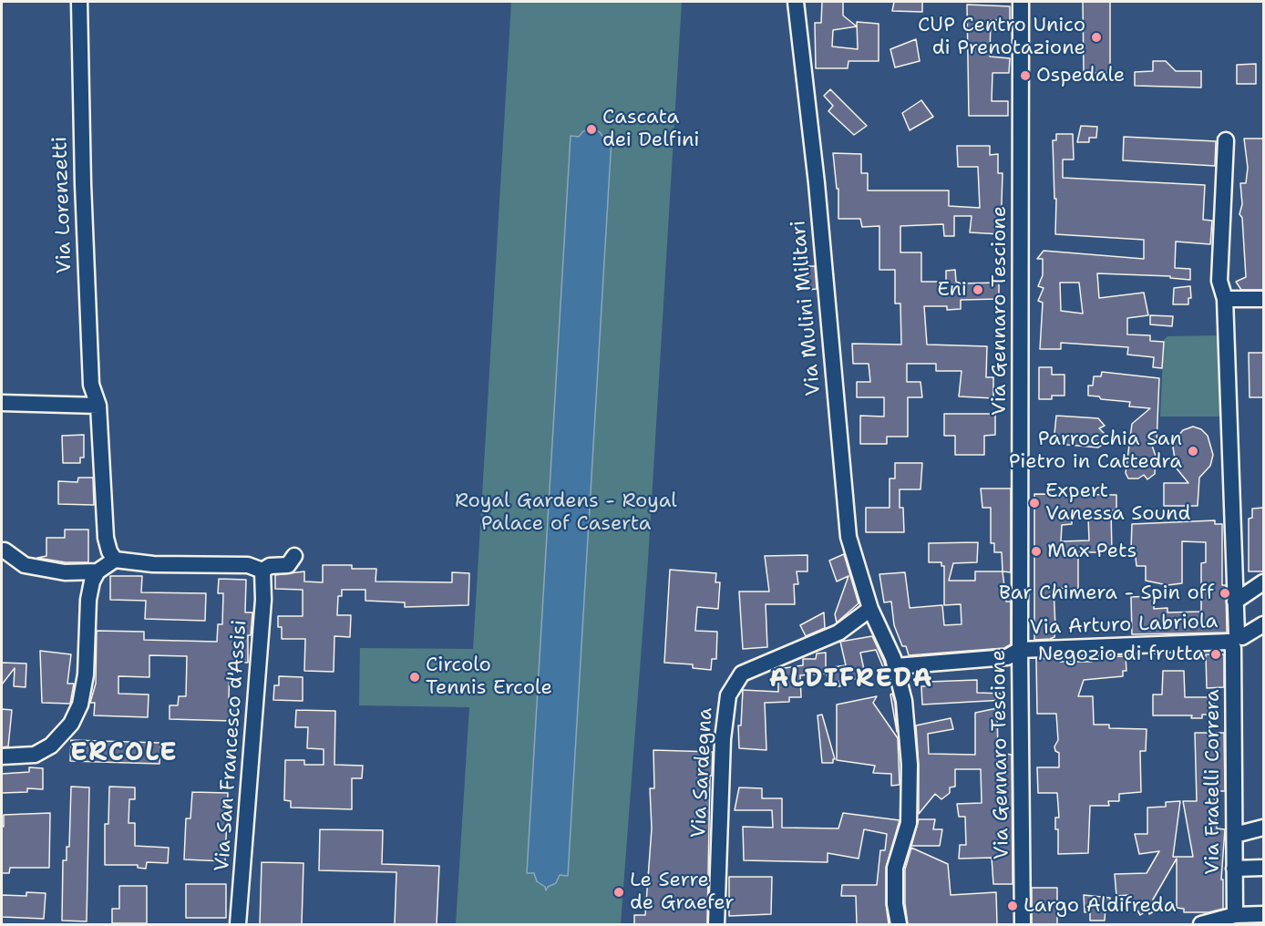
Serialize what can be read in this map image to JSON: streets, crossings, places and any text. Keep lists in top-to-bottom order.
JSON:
{
  "streets": {
    "street": [
      "Via Lorenzetti",
      "Via Mulini Militari",
      "Via Gennaro Tescione",
      "Via Arturo Labriola",
      "Via San Francesco d'Assisi",
      "Via Sardegna",
      "Via Fratelli Correra"
    ]
  },
  "crossings": [
    ["Via Mulini Militari", "Via Arturo Labriola"],
    ["Via Mulini Militari", "Via Sardegna"],
    ["Via Gennaro Tescione", "Via Arturo Labriola"],
    ["Via Arturo Labriola", "Via Fratelli Correra"]
  ],
  "districts": ["ALDIFREDA", "ERCOLE"],
  "parks": ["Royal Gardens - Royal Palace of Caserta"],
  "places": [
    "CUP Centro Unico di Prenotazione",
    "Ospedale",
    "Cascata dei Delfini",
    "Eni",
    "Parrocchia San Pietro in Cattedra",
    "Expert Vanessa Sound",
    "Max Pets",
    "Bar Chimera - Spin off",
    "Negozio di frutta",
    "Circolo Tennis Ercole",
    "Le Serre de Graefer",
    "Largo Aldifreda"
  ]
}
